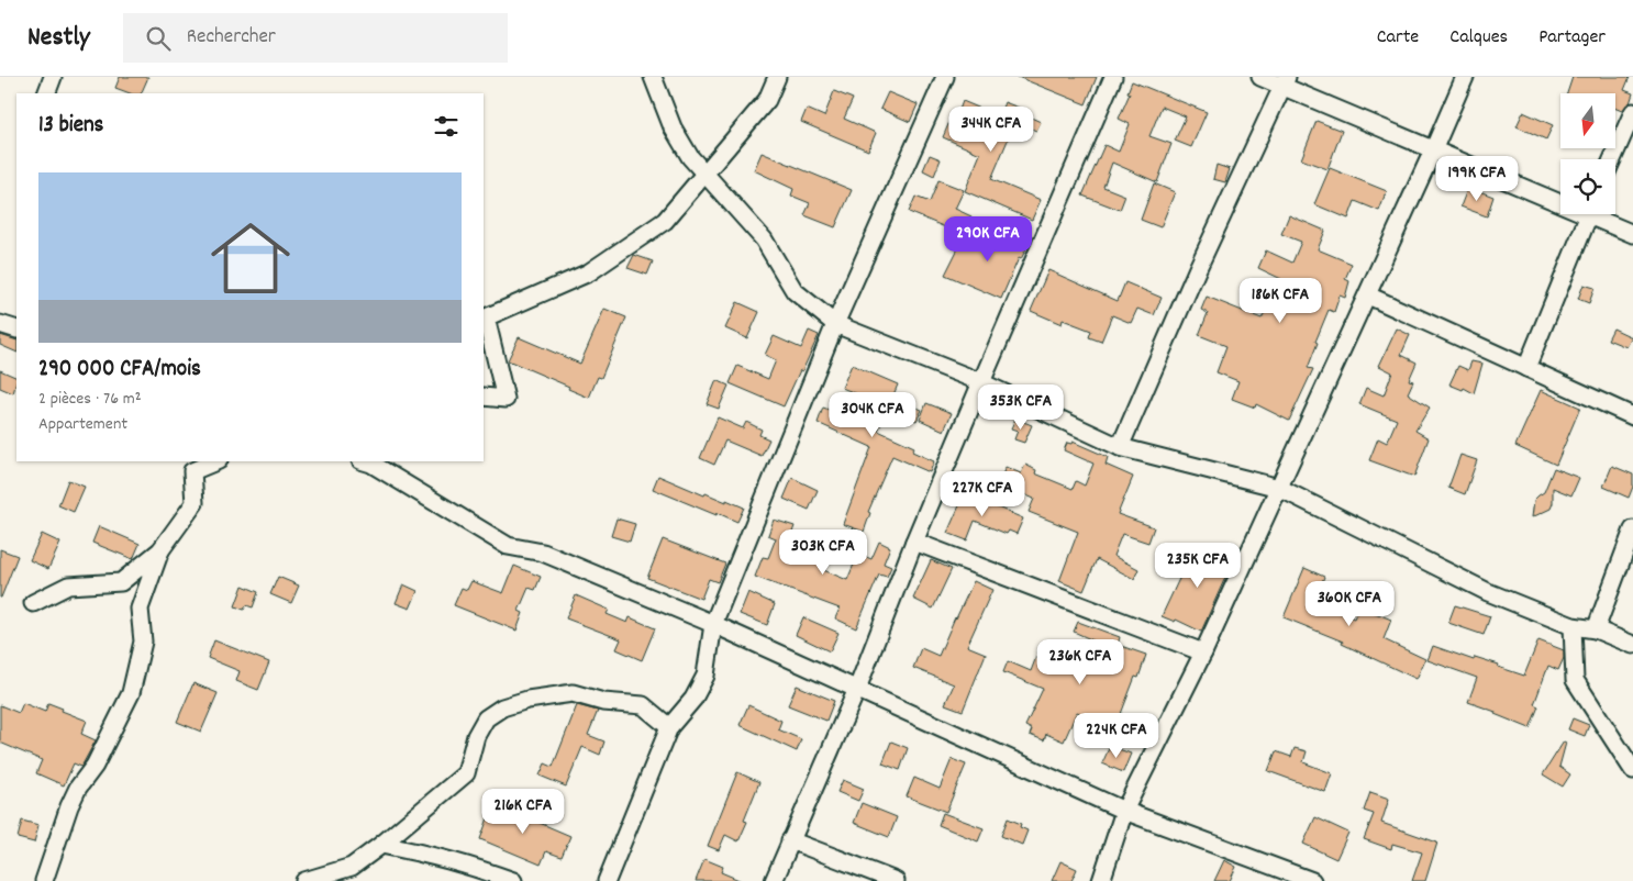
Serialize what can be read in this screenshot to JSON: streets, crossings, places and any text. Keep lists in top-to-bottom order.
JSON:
{
  "north": "bottom",
  "page": {
    "header": "Nestly",
    "search": "Rechercher",
    "nav": ["Carte", "Calques", "Partager"],
    "heading": "13 biens",
    "price": [
      "344K CFA",
      "199K CFA",
      "290K CFA",
      "186K CFA",
      "353K CFA",
      "304K CFA",
      "227K CFA",
      "303K CFA",
      "235K CFA",
      "360K CFA",
      "236K CFA",
      "224K CFA",
      "216K CFA"
    ],
    "list": [
      {
        "name": "290 000 CFA/mois",
        "note": "2 pièces · 76 m² · Appartement"
      }
    ]
  }
}
